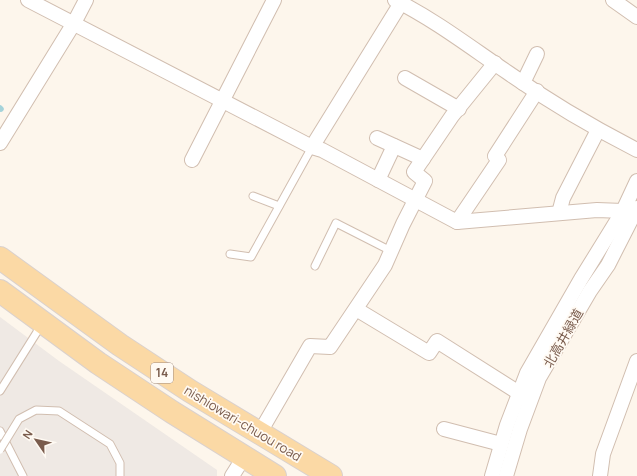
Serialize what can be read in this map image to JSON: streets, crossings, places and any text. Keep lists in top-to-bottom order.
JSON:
{
  "streets": {
    "main road": ["14", "nishiowari-chuou road"],
    "street": ["北高井緑道"]
  },
  "north": "top left"
}
